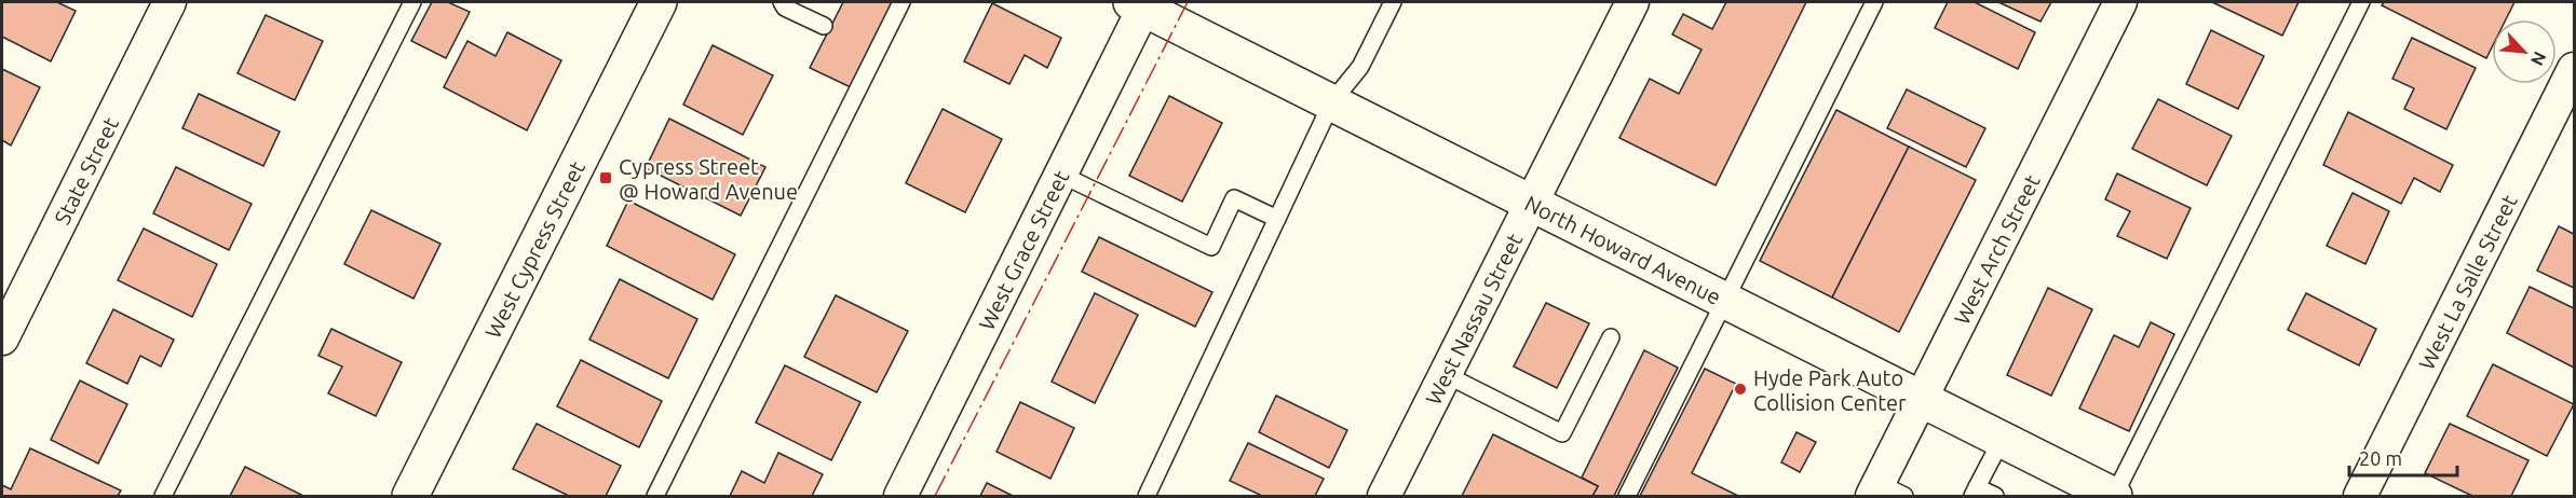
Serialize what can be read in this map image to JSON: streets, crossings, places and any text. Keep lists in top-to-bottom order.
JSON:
{
  "streets": {
    "main road": ["West Cypress Street", "North Howard Avenue"],
    "street": [
      "State Street",
      "West Grace Street",
      "West Arch Street",
      "West La Salle Street",
      "West Nassau Street"
    ]
  },
  "crossings": [
    ["West Grace Street", "North Howard Avenue"],
    ["North Howard Avenue", "West Arch Street"],
    ["North Howard Avenue", "West Nassau Street"]
  ],
  "places": {
    "transit": ["Cypress Street @ Howard Avenue"],
    "other": ["Hyde Park Auto Collision Center"]
  },
  "scale_bar": "20 m",
  "north": "bottom right"
}
